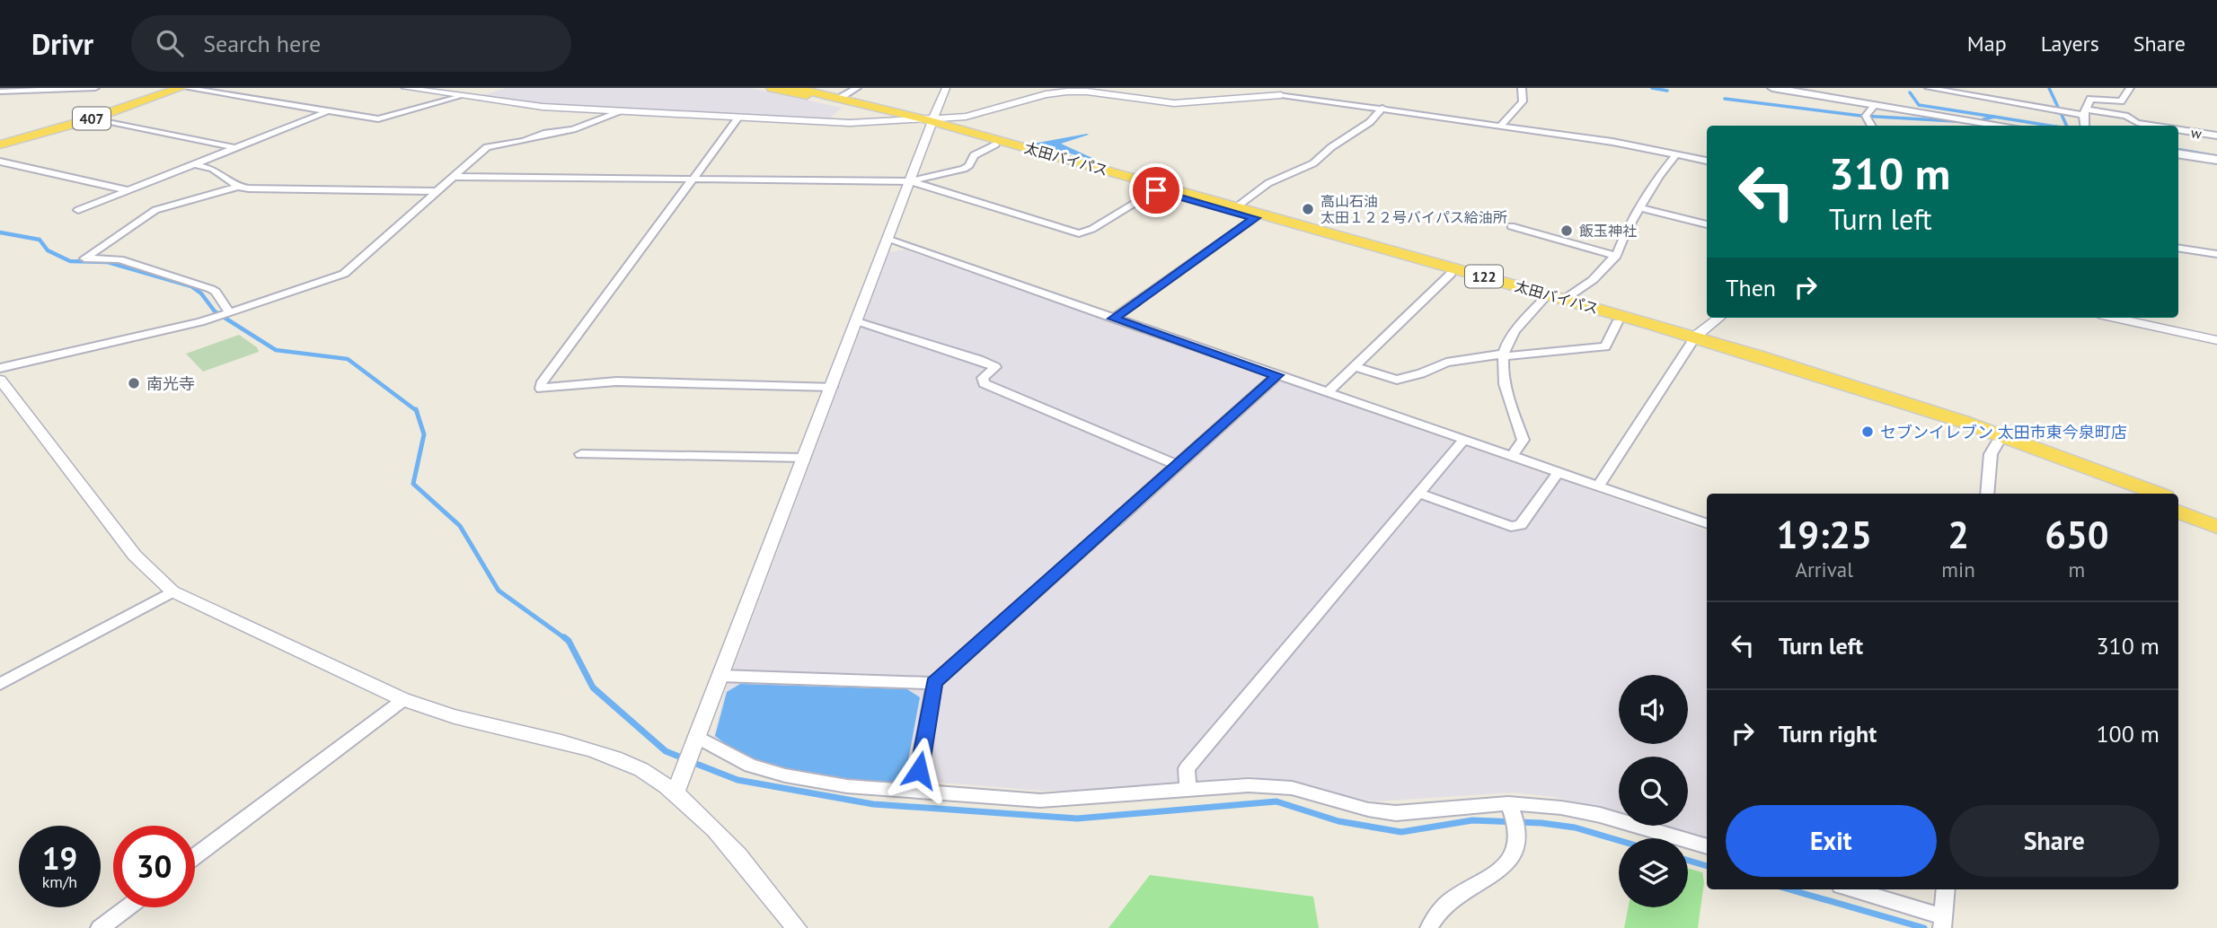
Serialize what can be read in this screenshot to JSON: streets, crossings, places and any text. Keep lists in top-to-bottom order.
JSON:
{
  "streets": {
    "highway": ["407", "太田バイパス", "122"],
    "street": ["w"]
  },
  "places": [
    "高山石油 太田１２２号バイパス給油所",
    "飯玉神社",
    "南光寺",
    "セブンイレブン 太田市東今泉町店"
  ],
  "page": {
    "header": "Drivr",
    "search": "Search here",
    "nav": ["Map", "Layers", "Share"],
    "turn": ["310 m", "Turn left"],
    "then": "Then",
    "eta": [
      "19:25",
      "Arrival",
      "2",
      "min",
      "650",
      "m"
    ],
    "list": [
      {
        "name": "Turn left",
        "value": "310 m"
      },
      {
        "name": "Turn right",
        "value": "100 m"
      }
    ],
    "buttons": ["Exit", "Share"],
    "speed": "19 km/h",
    "limit": "30"
  }
}
